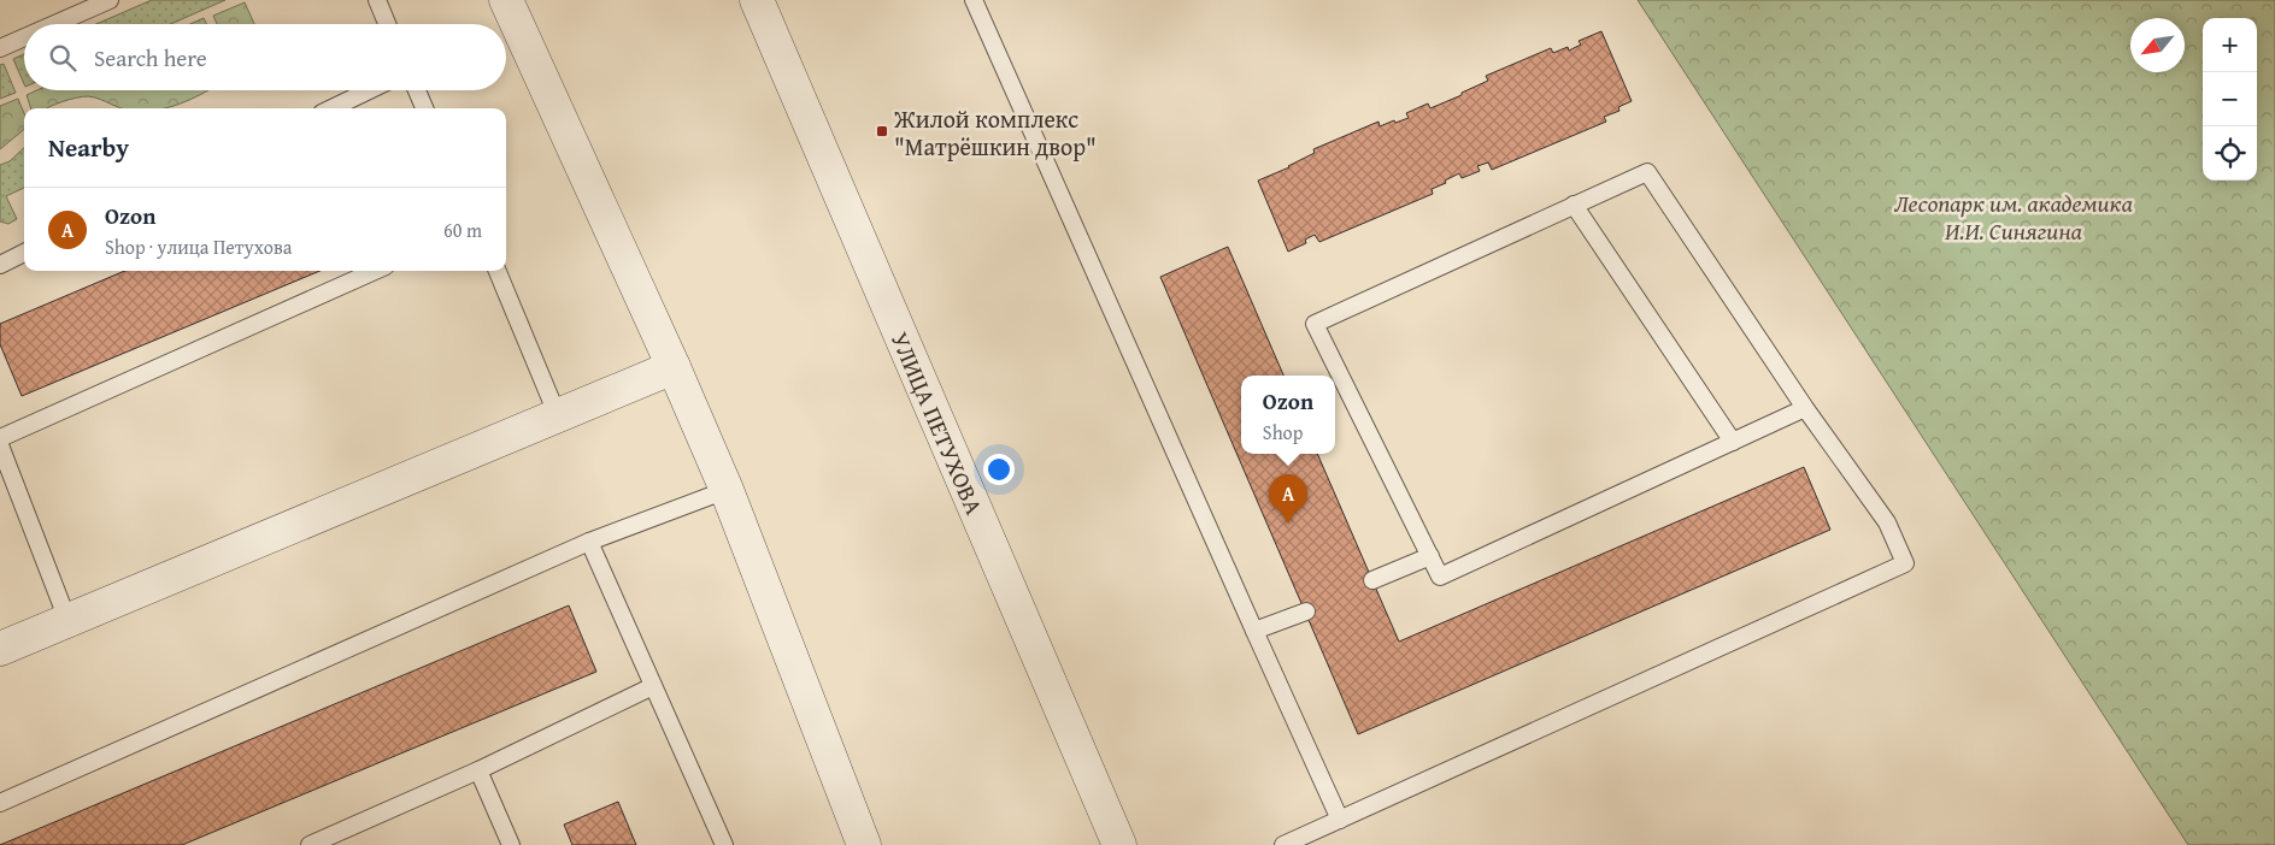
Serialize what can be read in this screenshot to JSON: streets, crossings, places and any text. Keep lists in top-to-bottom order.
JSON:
{
  "streets": {
    "street": ["УЛИЦА ПЕТУХОВА"]
  },
  "parks": ["Лесопарк им. академика И.И. Синягина"],
  "places": {
    "transit": ["Жилой комплекс \"Матрёшкин двор\""]
  },
  "north": "bottom left",
  "page": {
    "map_buttons": ["+", "−"],
    "search": "Search here",
    "heading": "Nearby",
    "list": [
      {
        "mark": "A",
        "name": "Ozon",
        "note": "Shop · улица Петухова",
        "value": "60 m"
      }
    ],
    "popup": ["Ozon", "Shop"],
    "pins": "A"
  }
}
